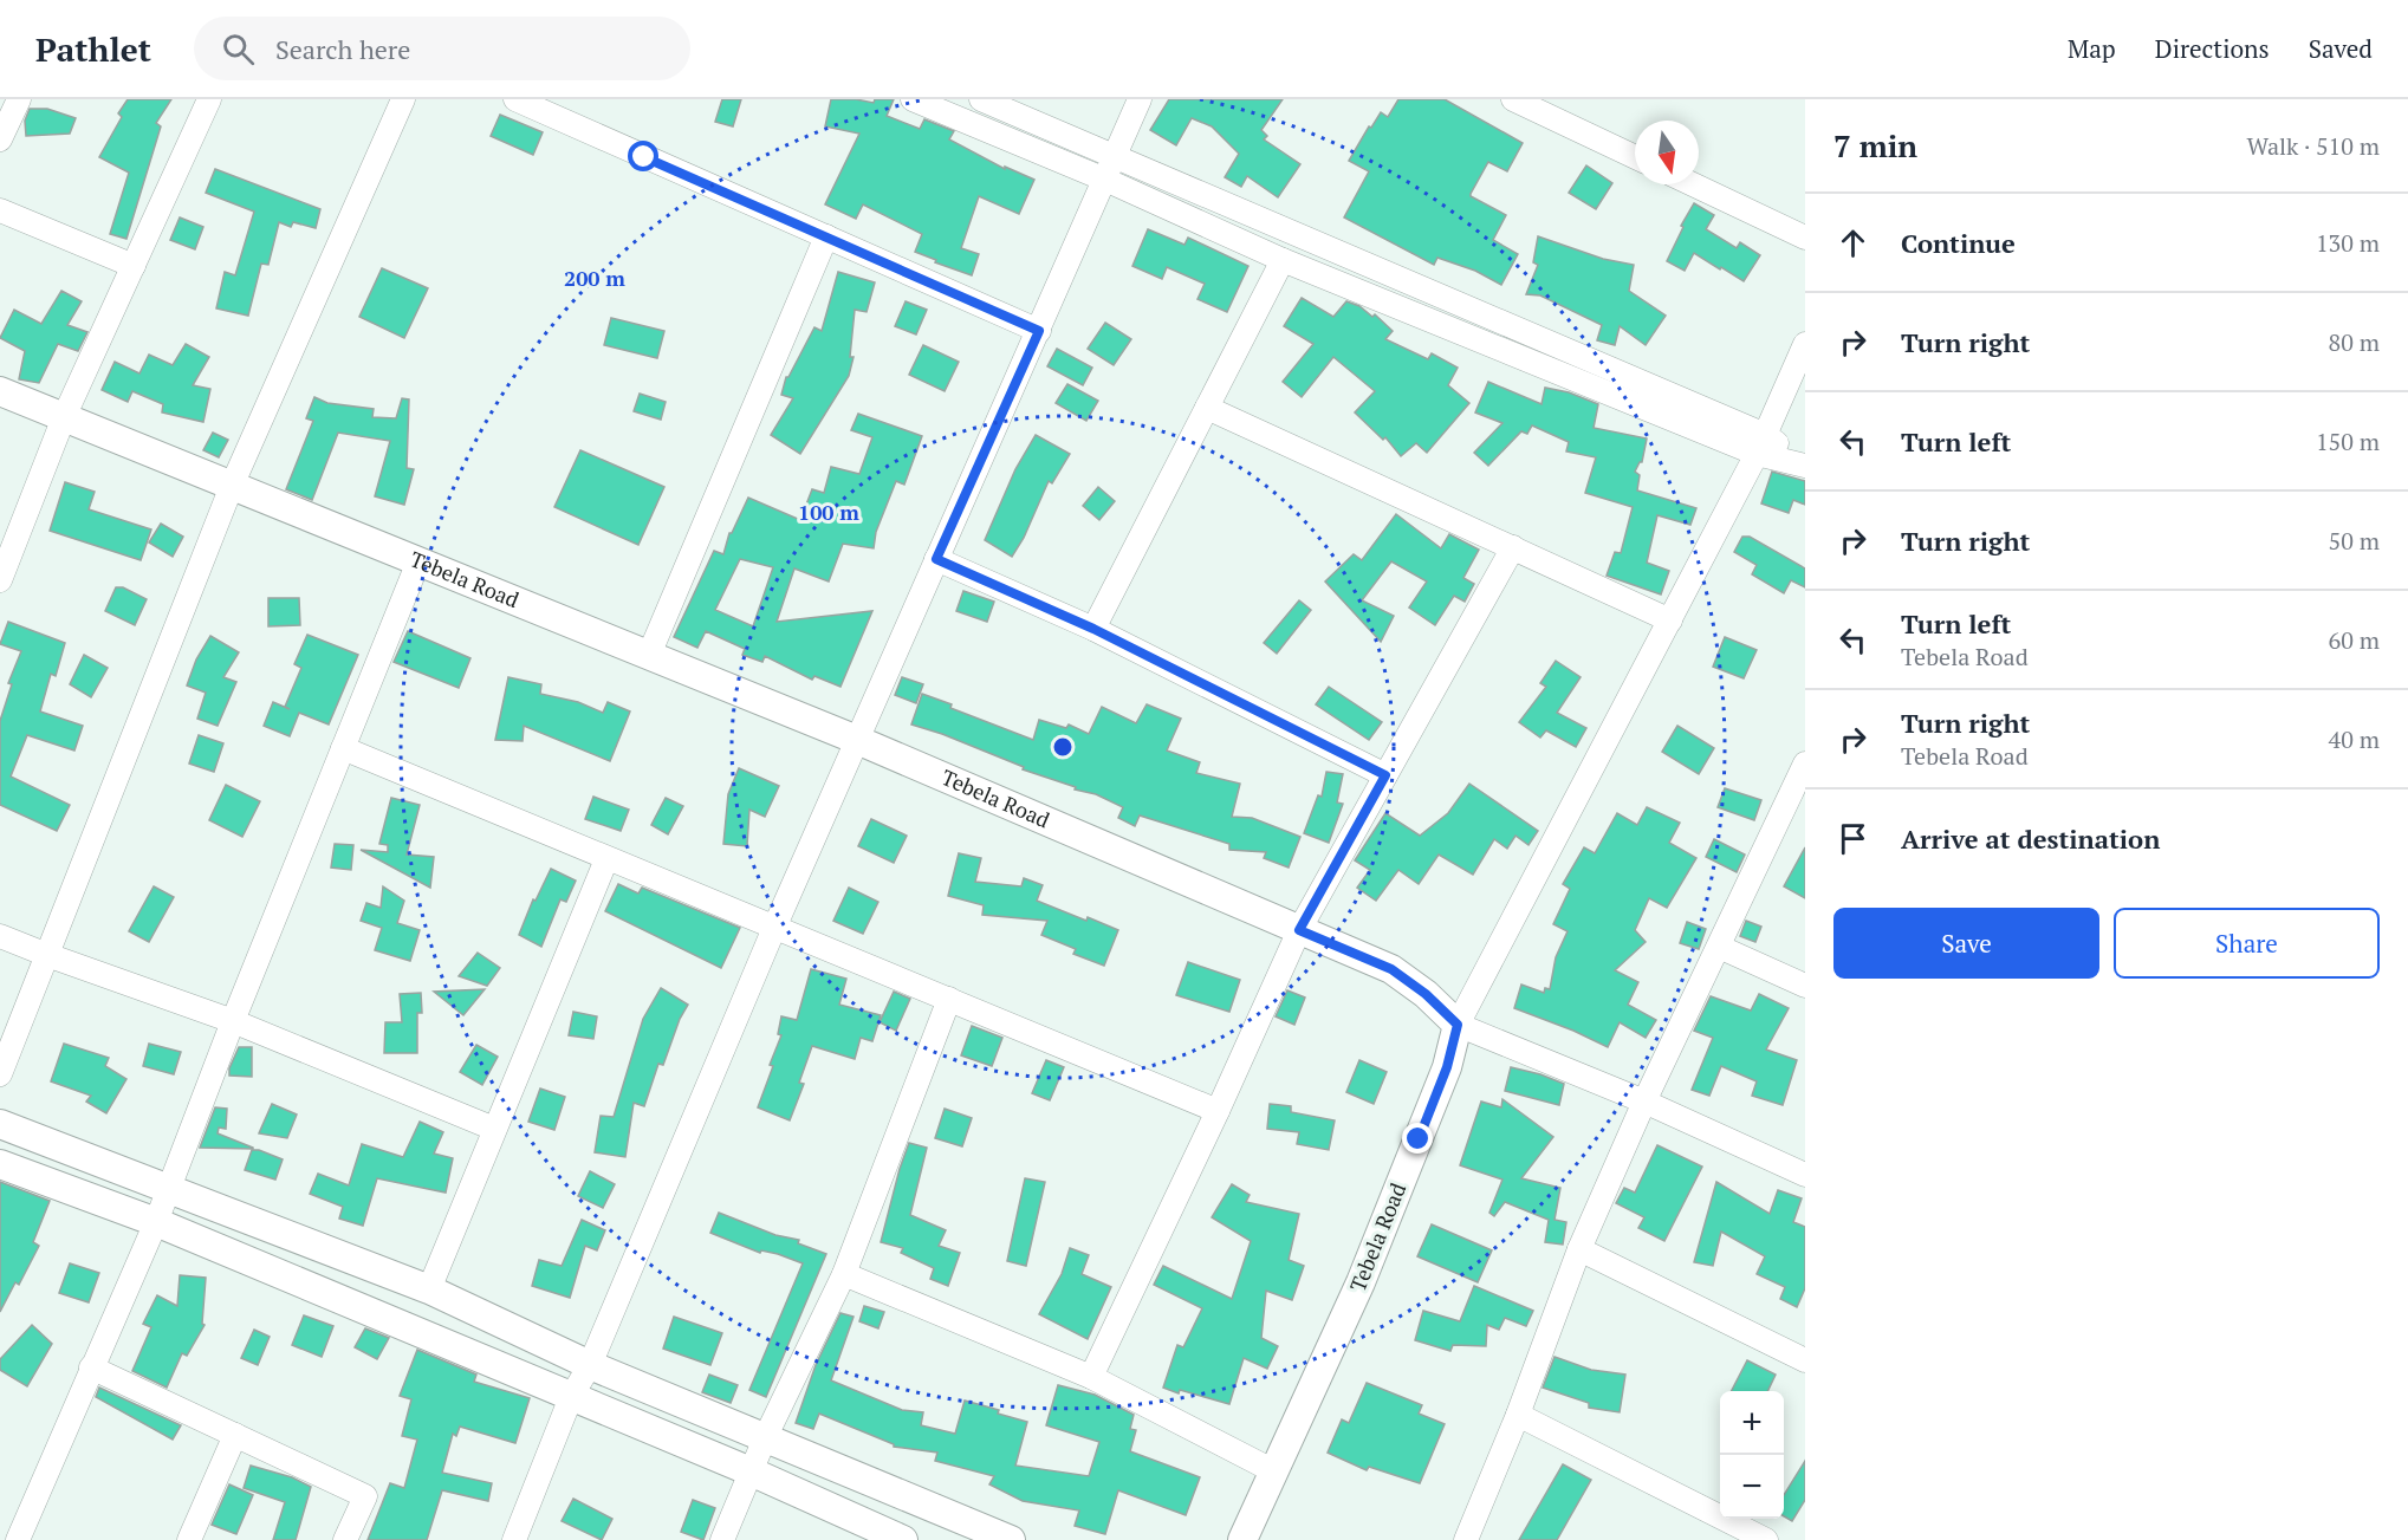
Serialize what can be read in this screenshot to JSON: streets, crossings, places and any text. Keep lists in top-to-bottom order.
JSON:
{
  "streets": {
    "main road": ["Tebela Road"]
  },
  "north": "bottom",
  "page": {
    "header": "Pathlet",
    "search": "Search here",
    "nav": ["Map", "Directions", "Saved"],
    "heading": ["7 min", "Walk · 510 m"],
    "list": [
      ["Continue", "130 m"],
      ["Turn right", "80 m"],
      ["Turn left", "150 m"],
      ["Turn right", "50 m"],
      ["Turn left", "Tebela Road", "60 m"],
      ["Turn right", "Tebela Road", "40 m"],
      "Arrive at destination"
    ],
    "buttons": ["Save", "Share"],
    "map_buttons": ["+", "−"]
  },
  "rings": ["200 m", "100 m"]
}
